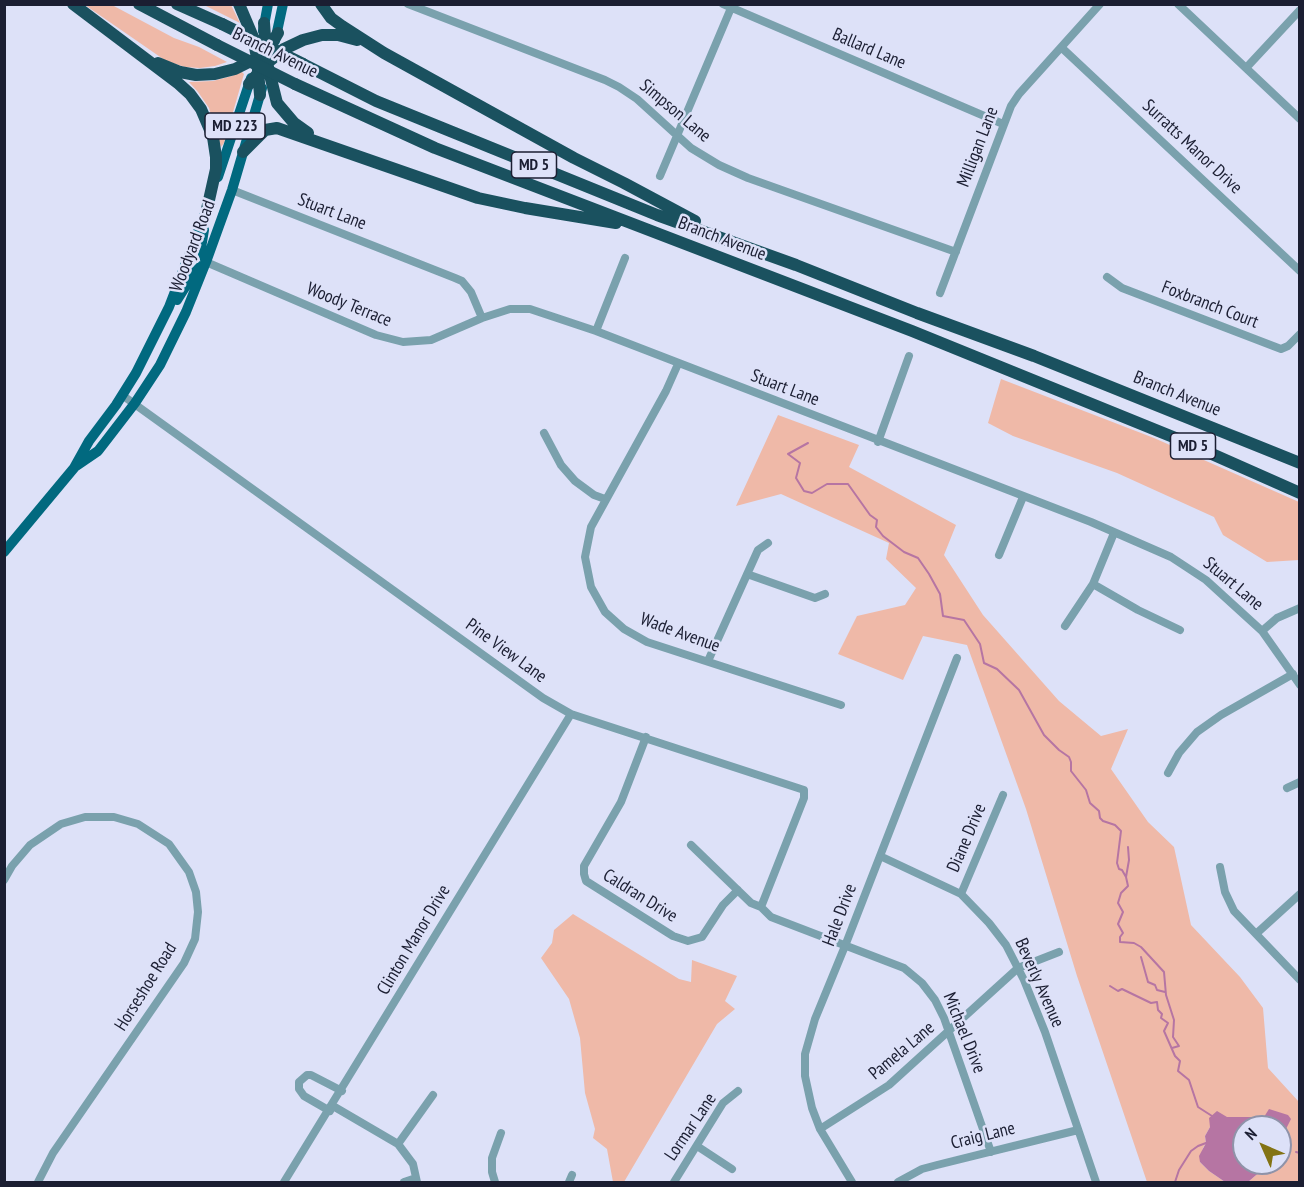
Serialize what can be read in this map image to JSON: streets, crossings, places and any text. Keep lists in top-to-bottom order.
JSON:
{
  "streets": {
    "highway": ["Branch Avenue", "MD 5"],
    "main road": ["MD 223", "Woodyard Road"],
    "street": [
      "Ballard Lane",
      "Simpson Lane",
      "Milligan Lane",
      "Surratts Manor Drive",
      "Stuart Lane",
      "Woody Terrace",
      "Foxbranch Court",
      "Wade Avenue",
      "Pine View Lane",
      "Diane Drive",
      "Caldran Drive",
      "Hale Drive",
      "Clinton Manor Drive",
      "Beverly Avenue",
      "Horseshoe Road",
      "Michael Drive",
      "Pamela Lane",
      "Lormar Lane",
      "Craig Lane"
    ]
  },
  "crossings": [
    ["Ballard Lane", "Milligan Lane"],
    ["Simpson Lane", "Milligan Lane"],
    ["Milligan Lane", "Surratts Manor Drive"],
    ["Stuart Lane", "Woodyard Road"],
    ["Stuart Lane", "Woody Terrace"],
    ["Stuart Lane", "Wade Avenue"],
    ["Woodyard Road", "Woody Terrace"],
    ["Woodyard Road", "Pine View Lane"],
    ["Pine View Lane", "Caldran Drive"],
    ["Pine View Lane", "Clinton Manor Drive"],
    ["Pine View Lane", "Michael Drive"],
    ["Diane Drive", "Beverly Avenue"],
    ["Caldran Drive", "Michael Drive"],
    ["Hale Drive", "Beverly Avenue"],
    ["Hale Drive", "Michael Drive"],
    ["Hale Drive", "Pamela Lane"],
    ["Beverly Avenue", "Pamela Lane"],
    ["Beverly Avenue", "Craig Lane"],
    ["Michael Drive", "Pamela Lane"],
    ["Michael Drive", "Craig Lane"]
  ],
  "north": "top left"
}
